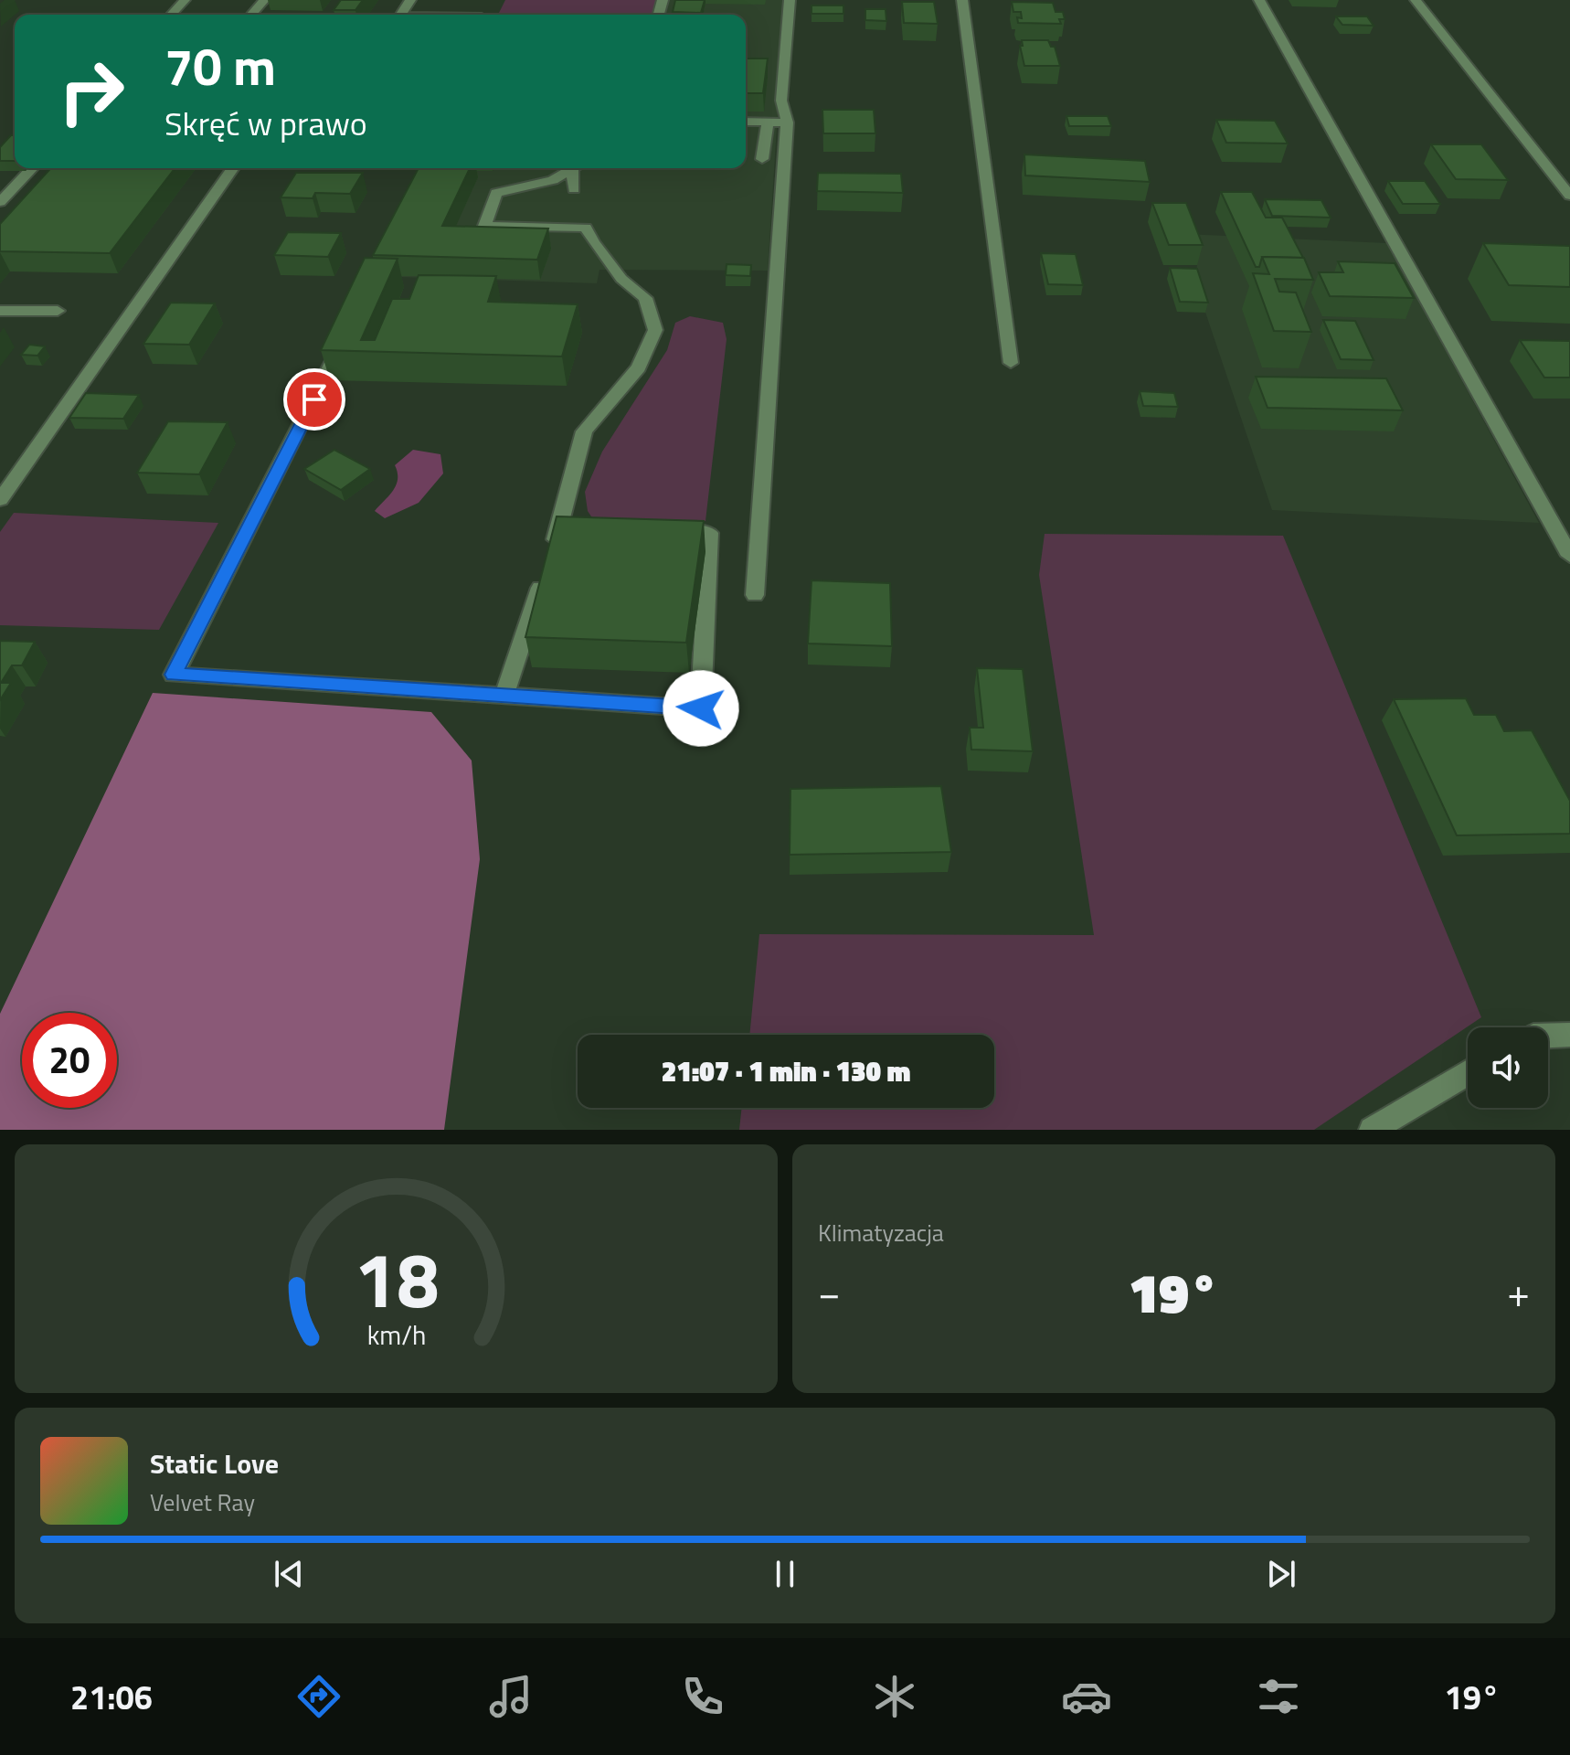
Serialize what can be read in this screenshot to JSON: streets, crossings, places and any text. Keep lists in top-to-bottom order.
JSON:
{
  "page": {
    "turn": ["70 m", "Skręć w prawo"],
    "limit": "20",
    "trip": "21:07 · 1 min · 130 m",
    "tile": "Klimatyzacja",
    "heat": ["−", "19°", "+"],
    "song": ["Static Love", "Velvet Ray"],
    "tabs": ["21:06", "19°"],
    "gauge": ["18", "km/h"]
  }
}
